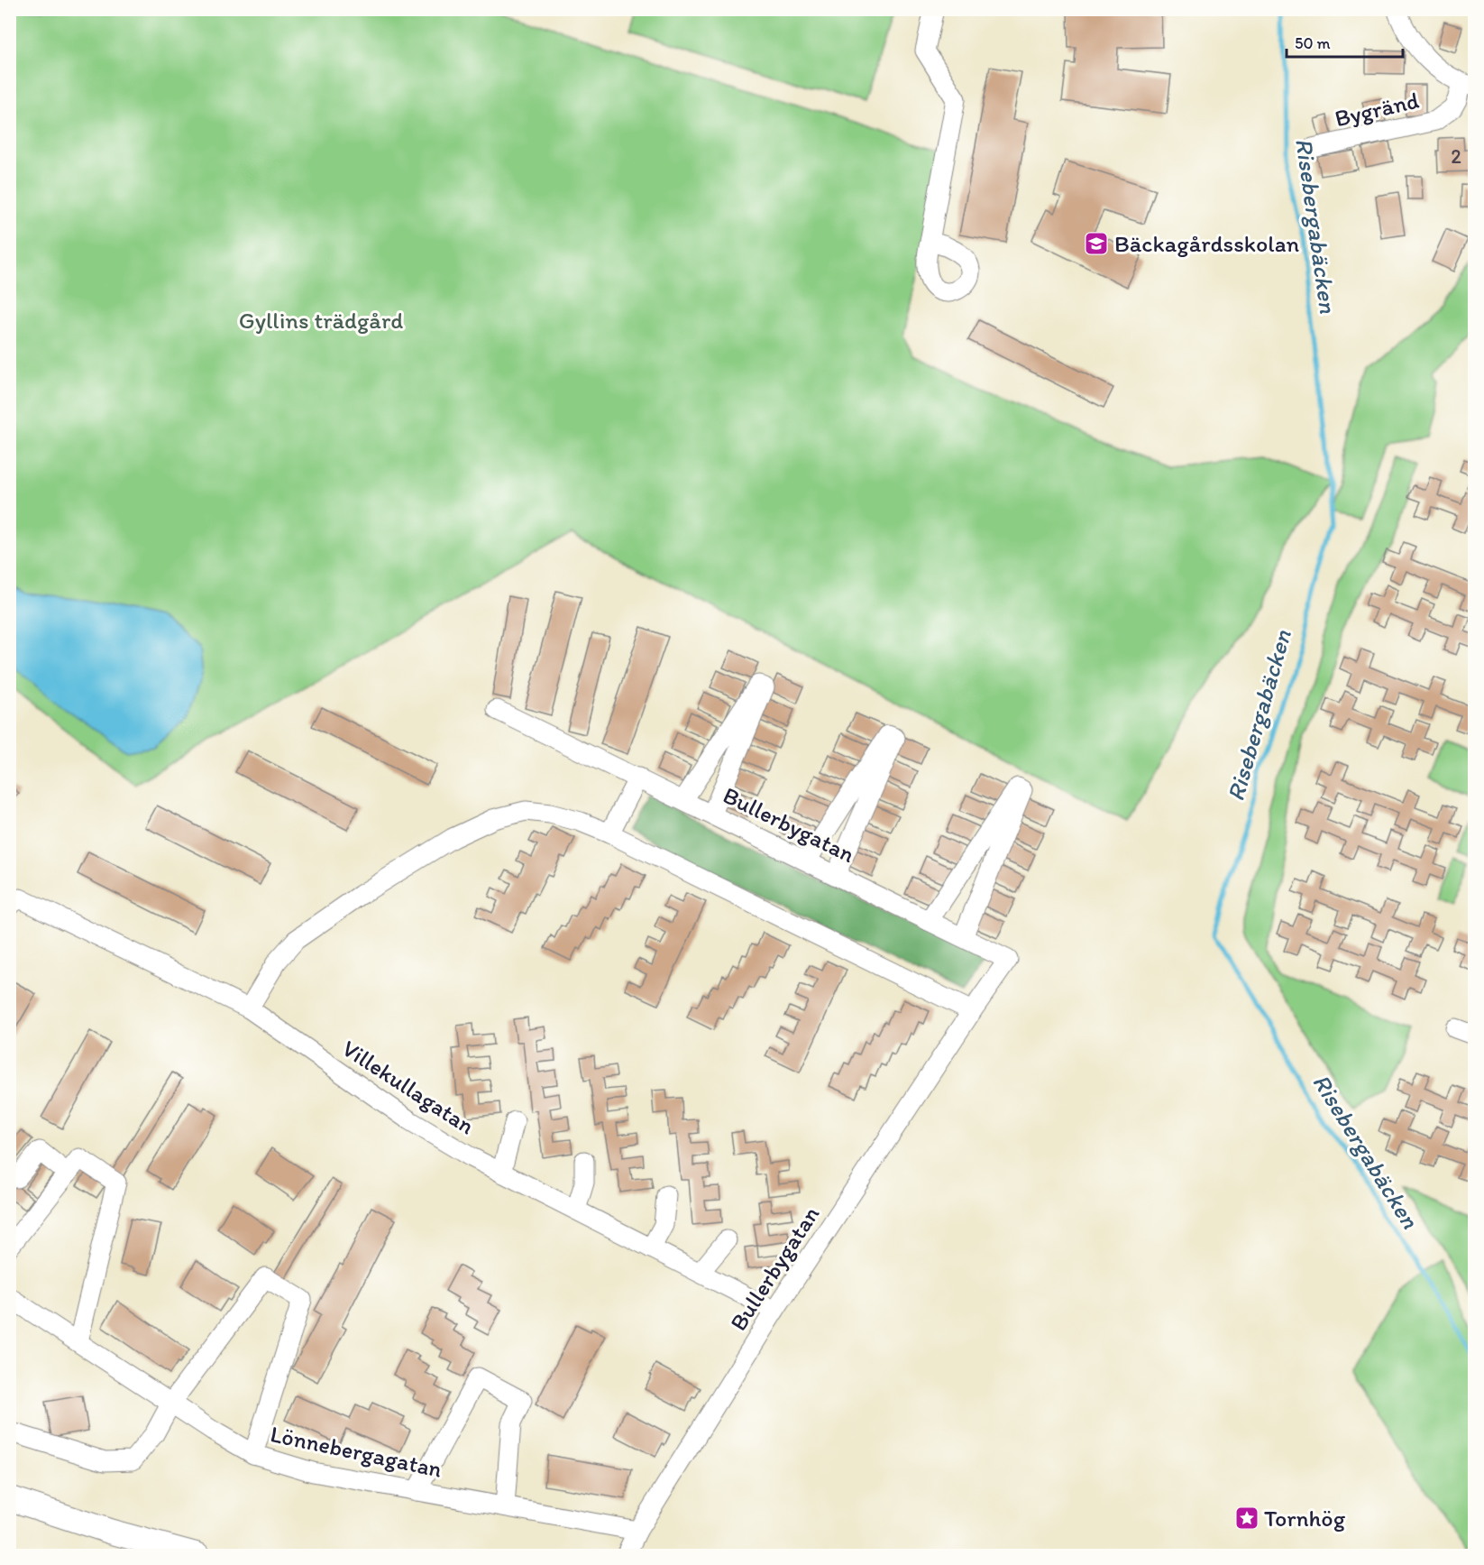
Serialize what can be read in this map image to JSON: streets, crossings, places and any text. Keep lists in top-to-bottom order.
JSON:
{
  "streets": {
    "street": [
      "Bygränd",
      "Bullerbygatan",
      "Villekullagatan",
      "Lönnebergagatan"
    ]
  },
  "crossings": [
    ["Bullerbygatan", "Villekullagatan"],
    ["Bullerbygatan", "Lönnebergagatan"]
  ],
  "water": ["Risebergabäcken"],
  "parks": ["Gyllins trädgård"],
  "places": {
    "school or university": ["Bäckagårdsskolan"],
    "place": ["Tornhög"]
  },
  "house_numbers": ["2"],
  "scale_bar": "50 m"
}
